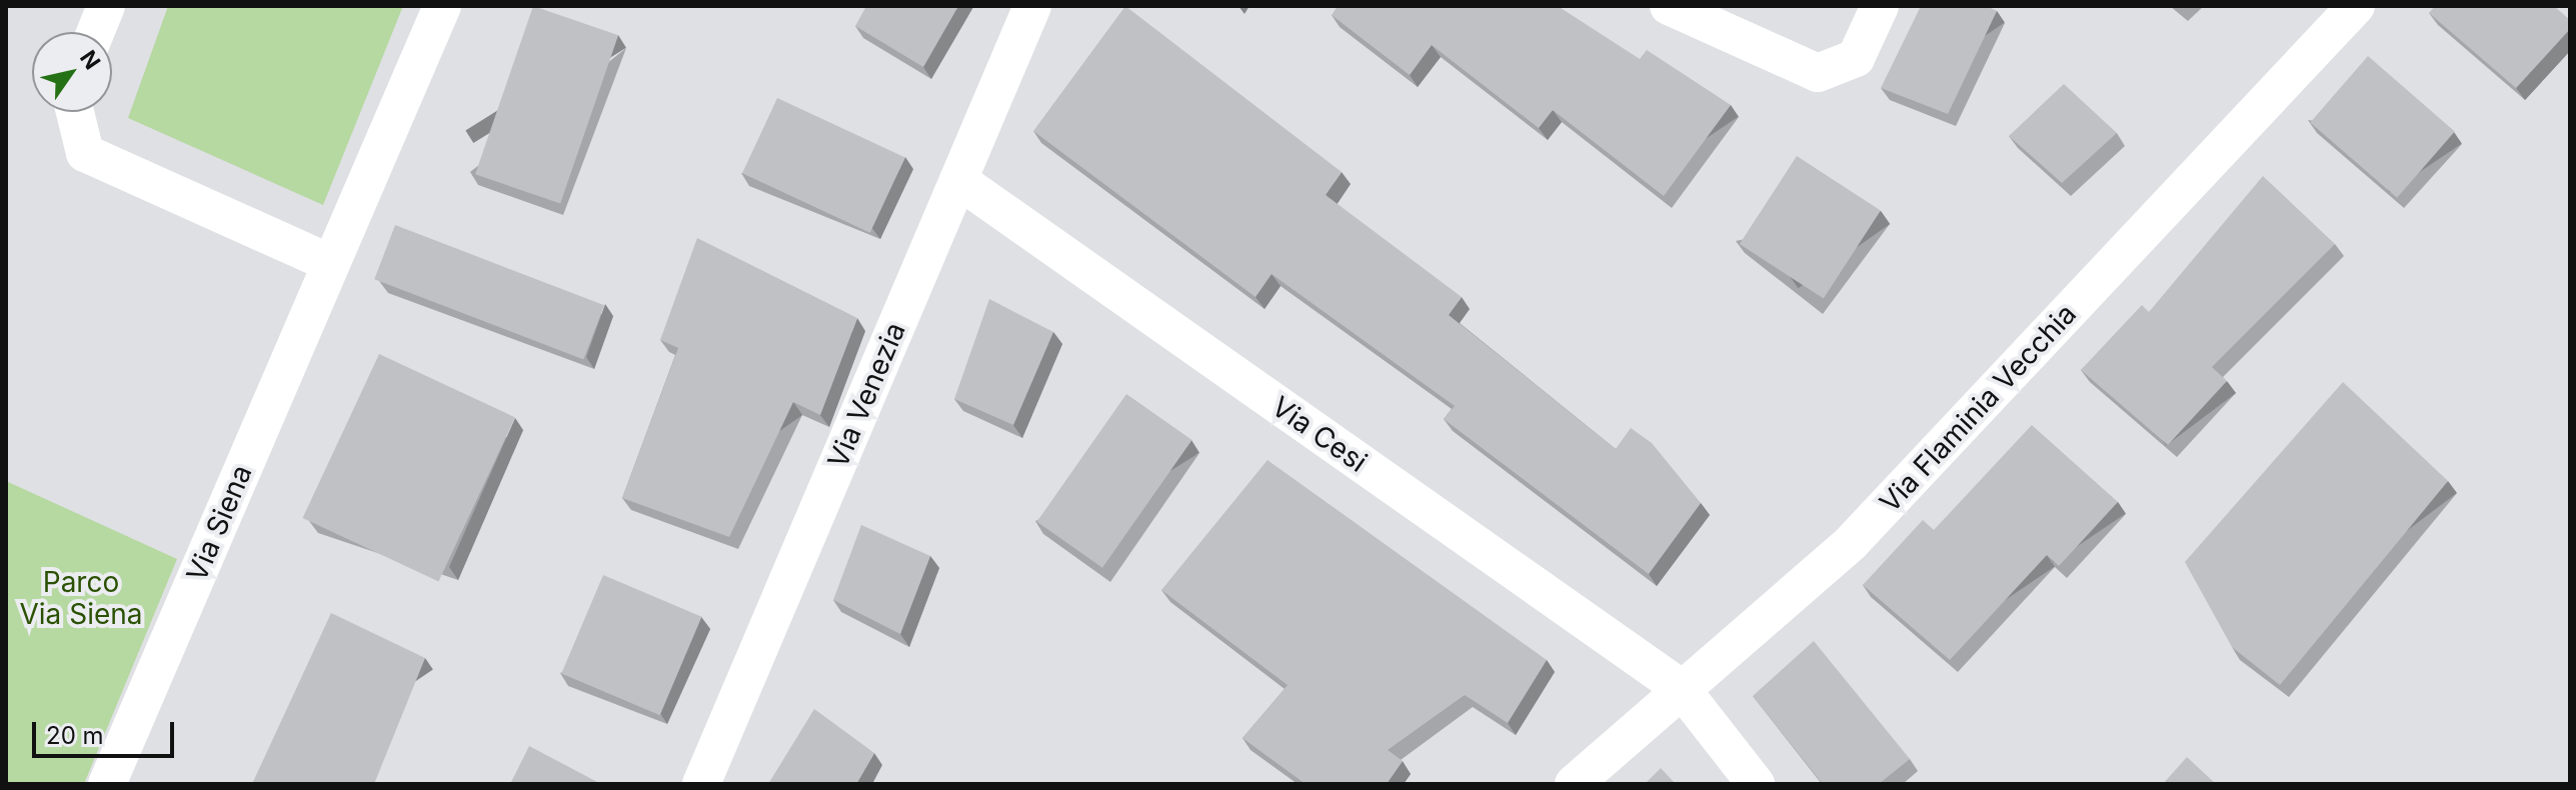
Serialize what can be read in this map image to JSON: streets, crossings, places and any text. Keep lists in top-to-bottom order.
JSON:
{
  "streets": {
    "street": [
      "Via Venezia",
      "Via Flaminia Vecchia",
      "Via Cesi",
      "Via Siena"
    ]
  },
  "crossings": [
    ["Via Venezia", "Via Cesi"],
    ["Via Flaminia Vecchia", "Via Cesi"]
  ],
  "parks": ["Parco Via Siena"],
  "scale_bar": "20 m",
  "north": "top right"
}
